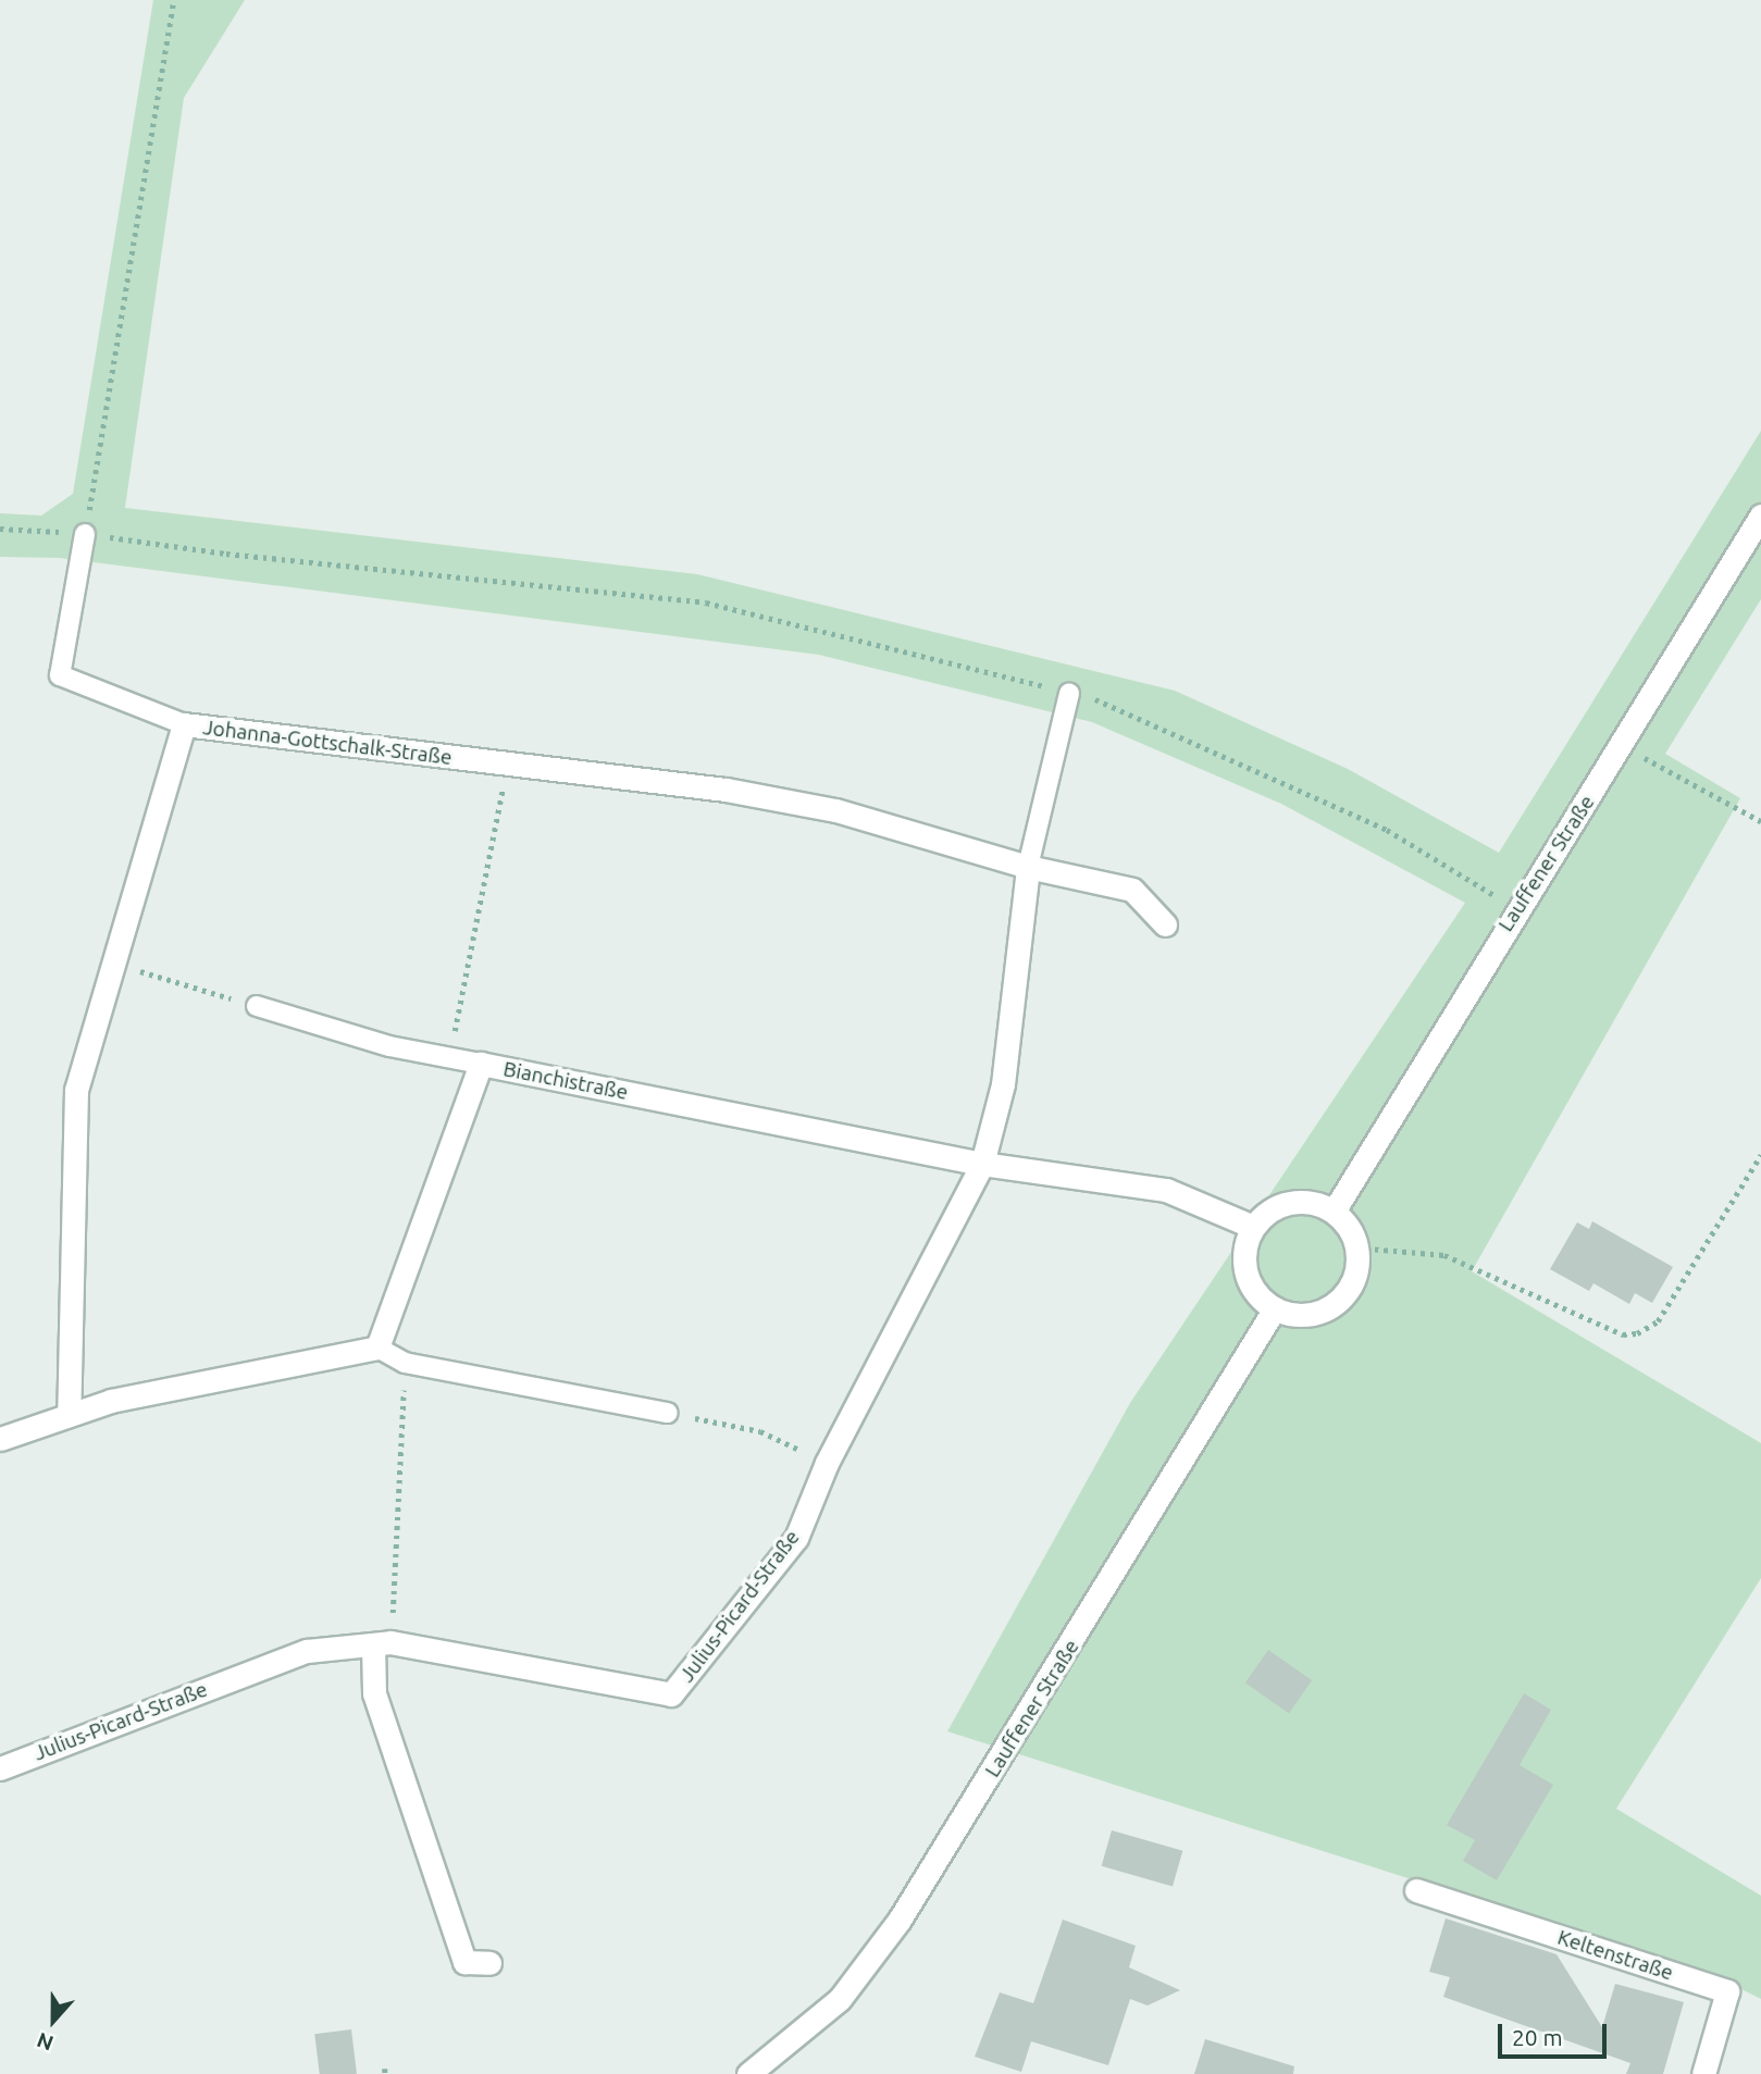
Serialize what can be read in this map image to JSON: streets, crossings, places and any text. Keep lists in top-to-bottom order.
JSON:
{
  "streets": {
    "street": [
      "Johanna-Gottschalk-Straße",
      "Lauffener Straße",
      "Bianchistraße",
      "Julius-Picard-Straße",
      "Keltenstraße"
    ]
  },
  "crossings": [
    ["Lauffener Straße", "Bianchistraße"],
    ["Bianchistraße", "Julius-Picard-Straße"]
  ],
  "scale_bar": "20 m",
  "north": "bottom"
}
